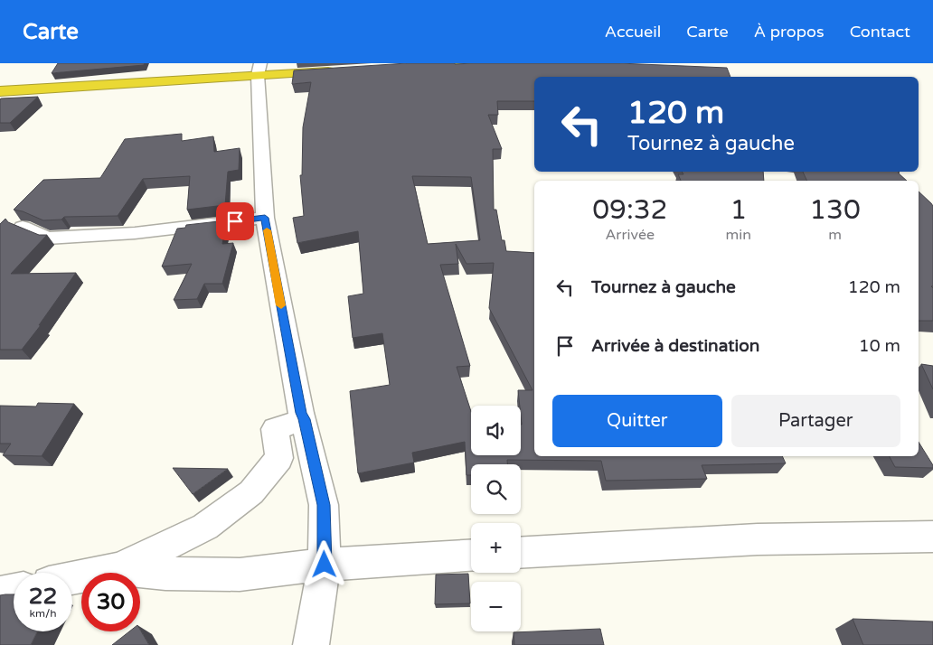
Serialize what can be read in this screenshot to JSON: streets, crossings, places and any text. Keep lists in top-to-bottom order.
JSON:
{
  "page": {
    "header": "Carte",
    "nav": [
      "Accueil",
      "Carte",
      "À propos",
      "Contact"
    ],
    "turn": ["120 m", "Tournez à gauche"],
    "eta": [
      "09:32",
      "Arrivée",
      "1",
      "min",
      "130",
      "m"
    ],
    "list": [
      {
        "name": "Tournez à gauche",
        "value": "120 m"
      },
      {
        "name": "Arrivée à destination",
        "value": "10 m"
      }
    ],
    "buttons": ["Quitter", "Partager"],
    "map_buttons": ["+", "−"],
    "speed": "22 km/h",
    "limit": "30"
  }
}
